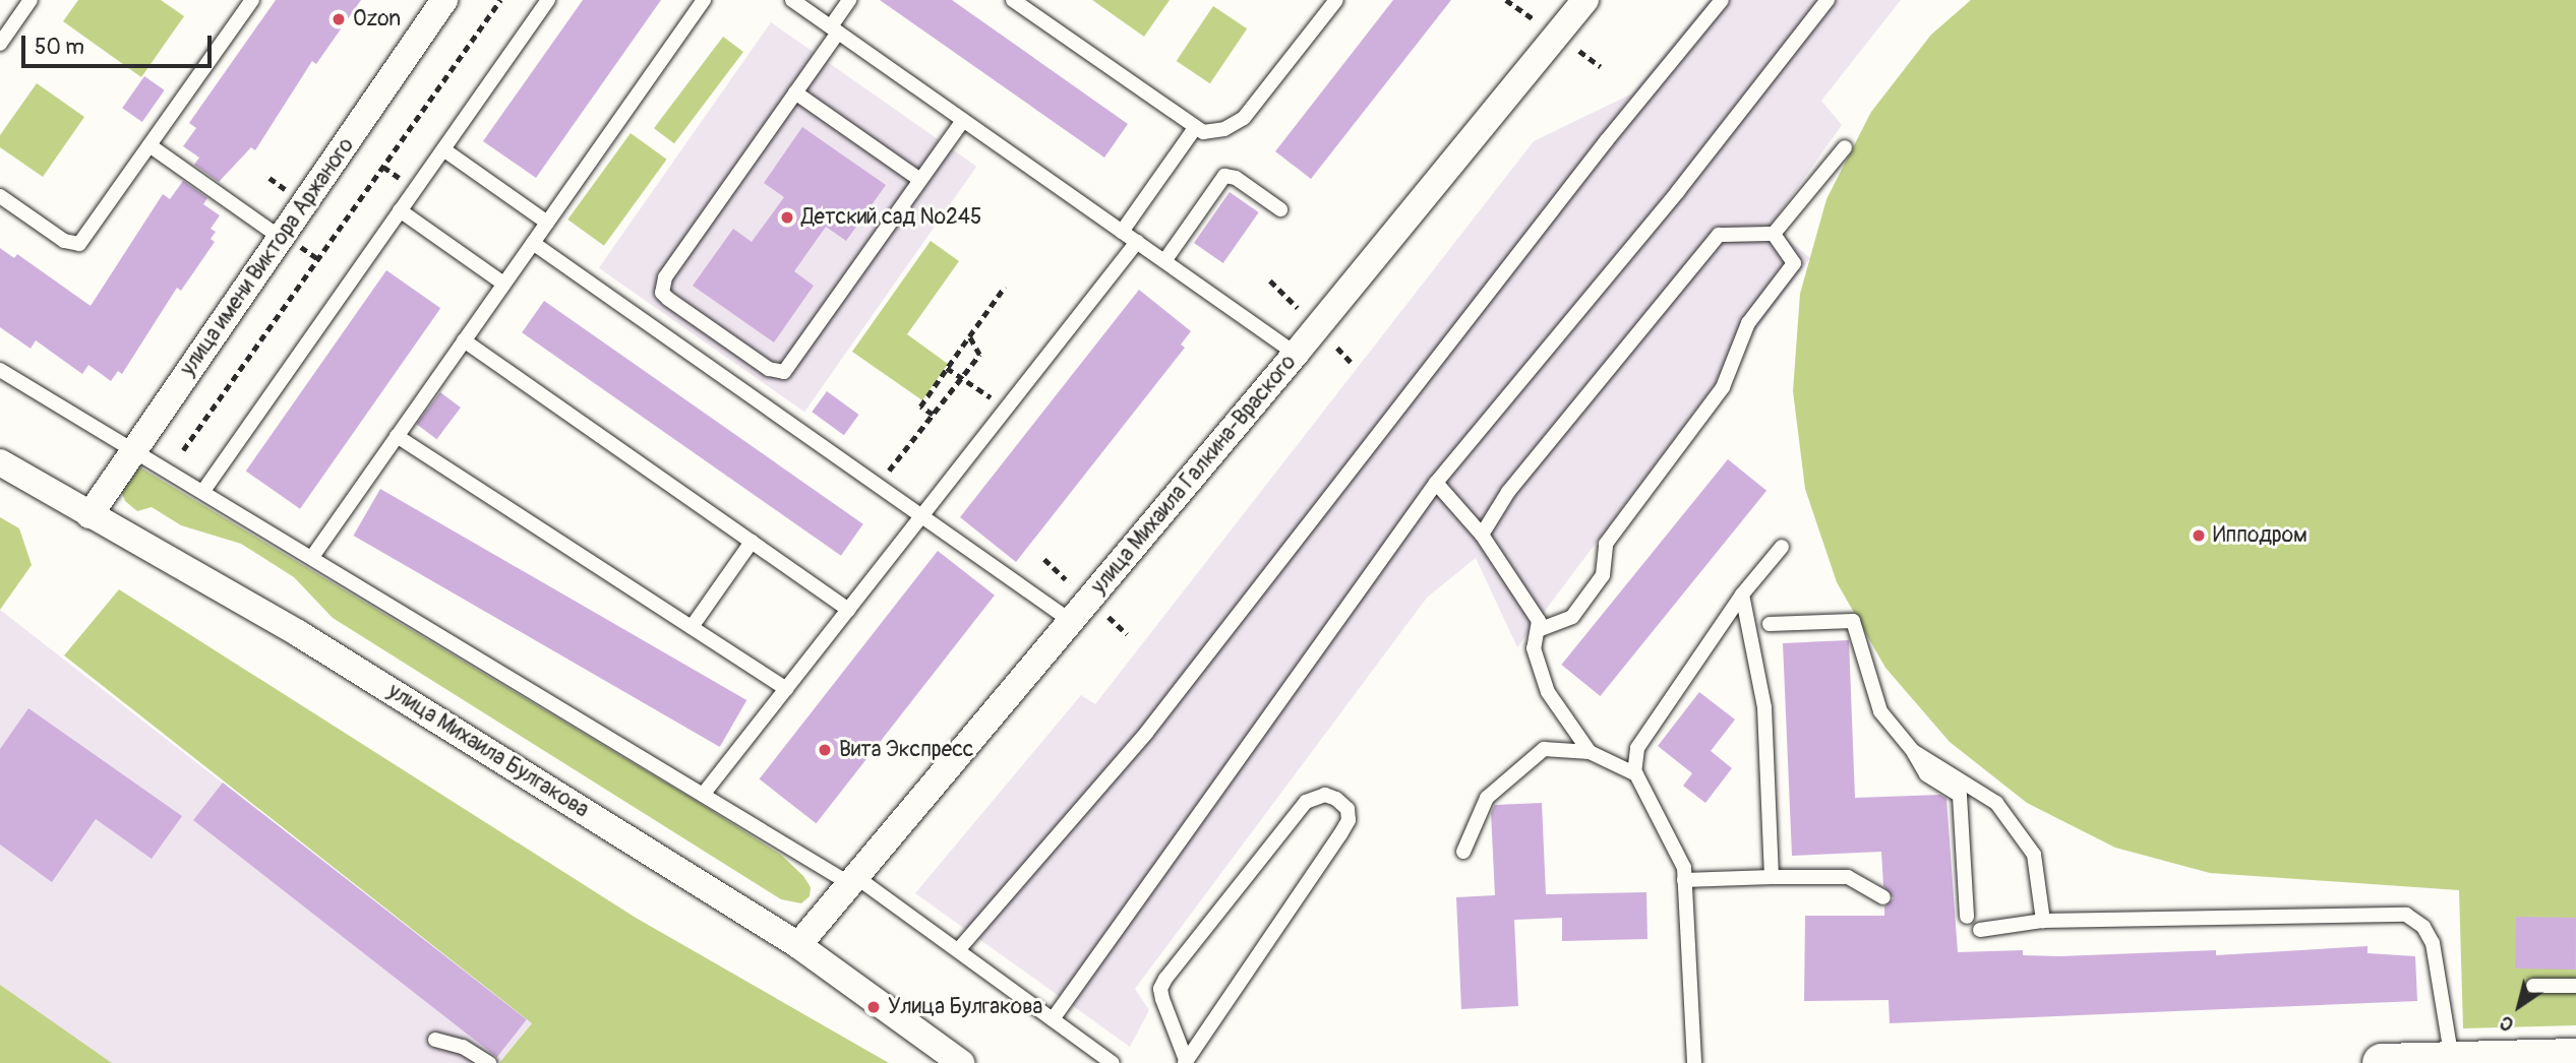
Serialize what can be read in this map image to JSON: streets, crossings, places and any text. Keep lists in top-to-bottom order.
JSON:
{
  "streets": {
    "street": ["улица имени Виктора Аржаного", "улица Михаила Галкина-Враского", "улица Михаила Булгакова"]
  },
  "crossings": [
    ["улица имени Виктора Аржаного", "улица Михаила Булгакова"],
    ["улица Михаила Галкина-Враского", "улица Михаила Булгакова"]
  ],
  "places": [
    "Ozon",
    "Детский сад №245",
    "Ипподром",
    "Вита Экспресс",
    "Улица Булгакова"
  ],
  "scale_bar": "50 m",
  "north": "bottom left"
}
